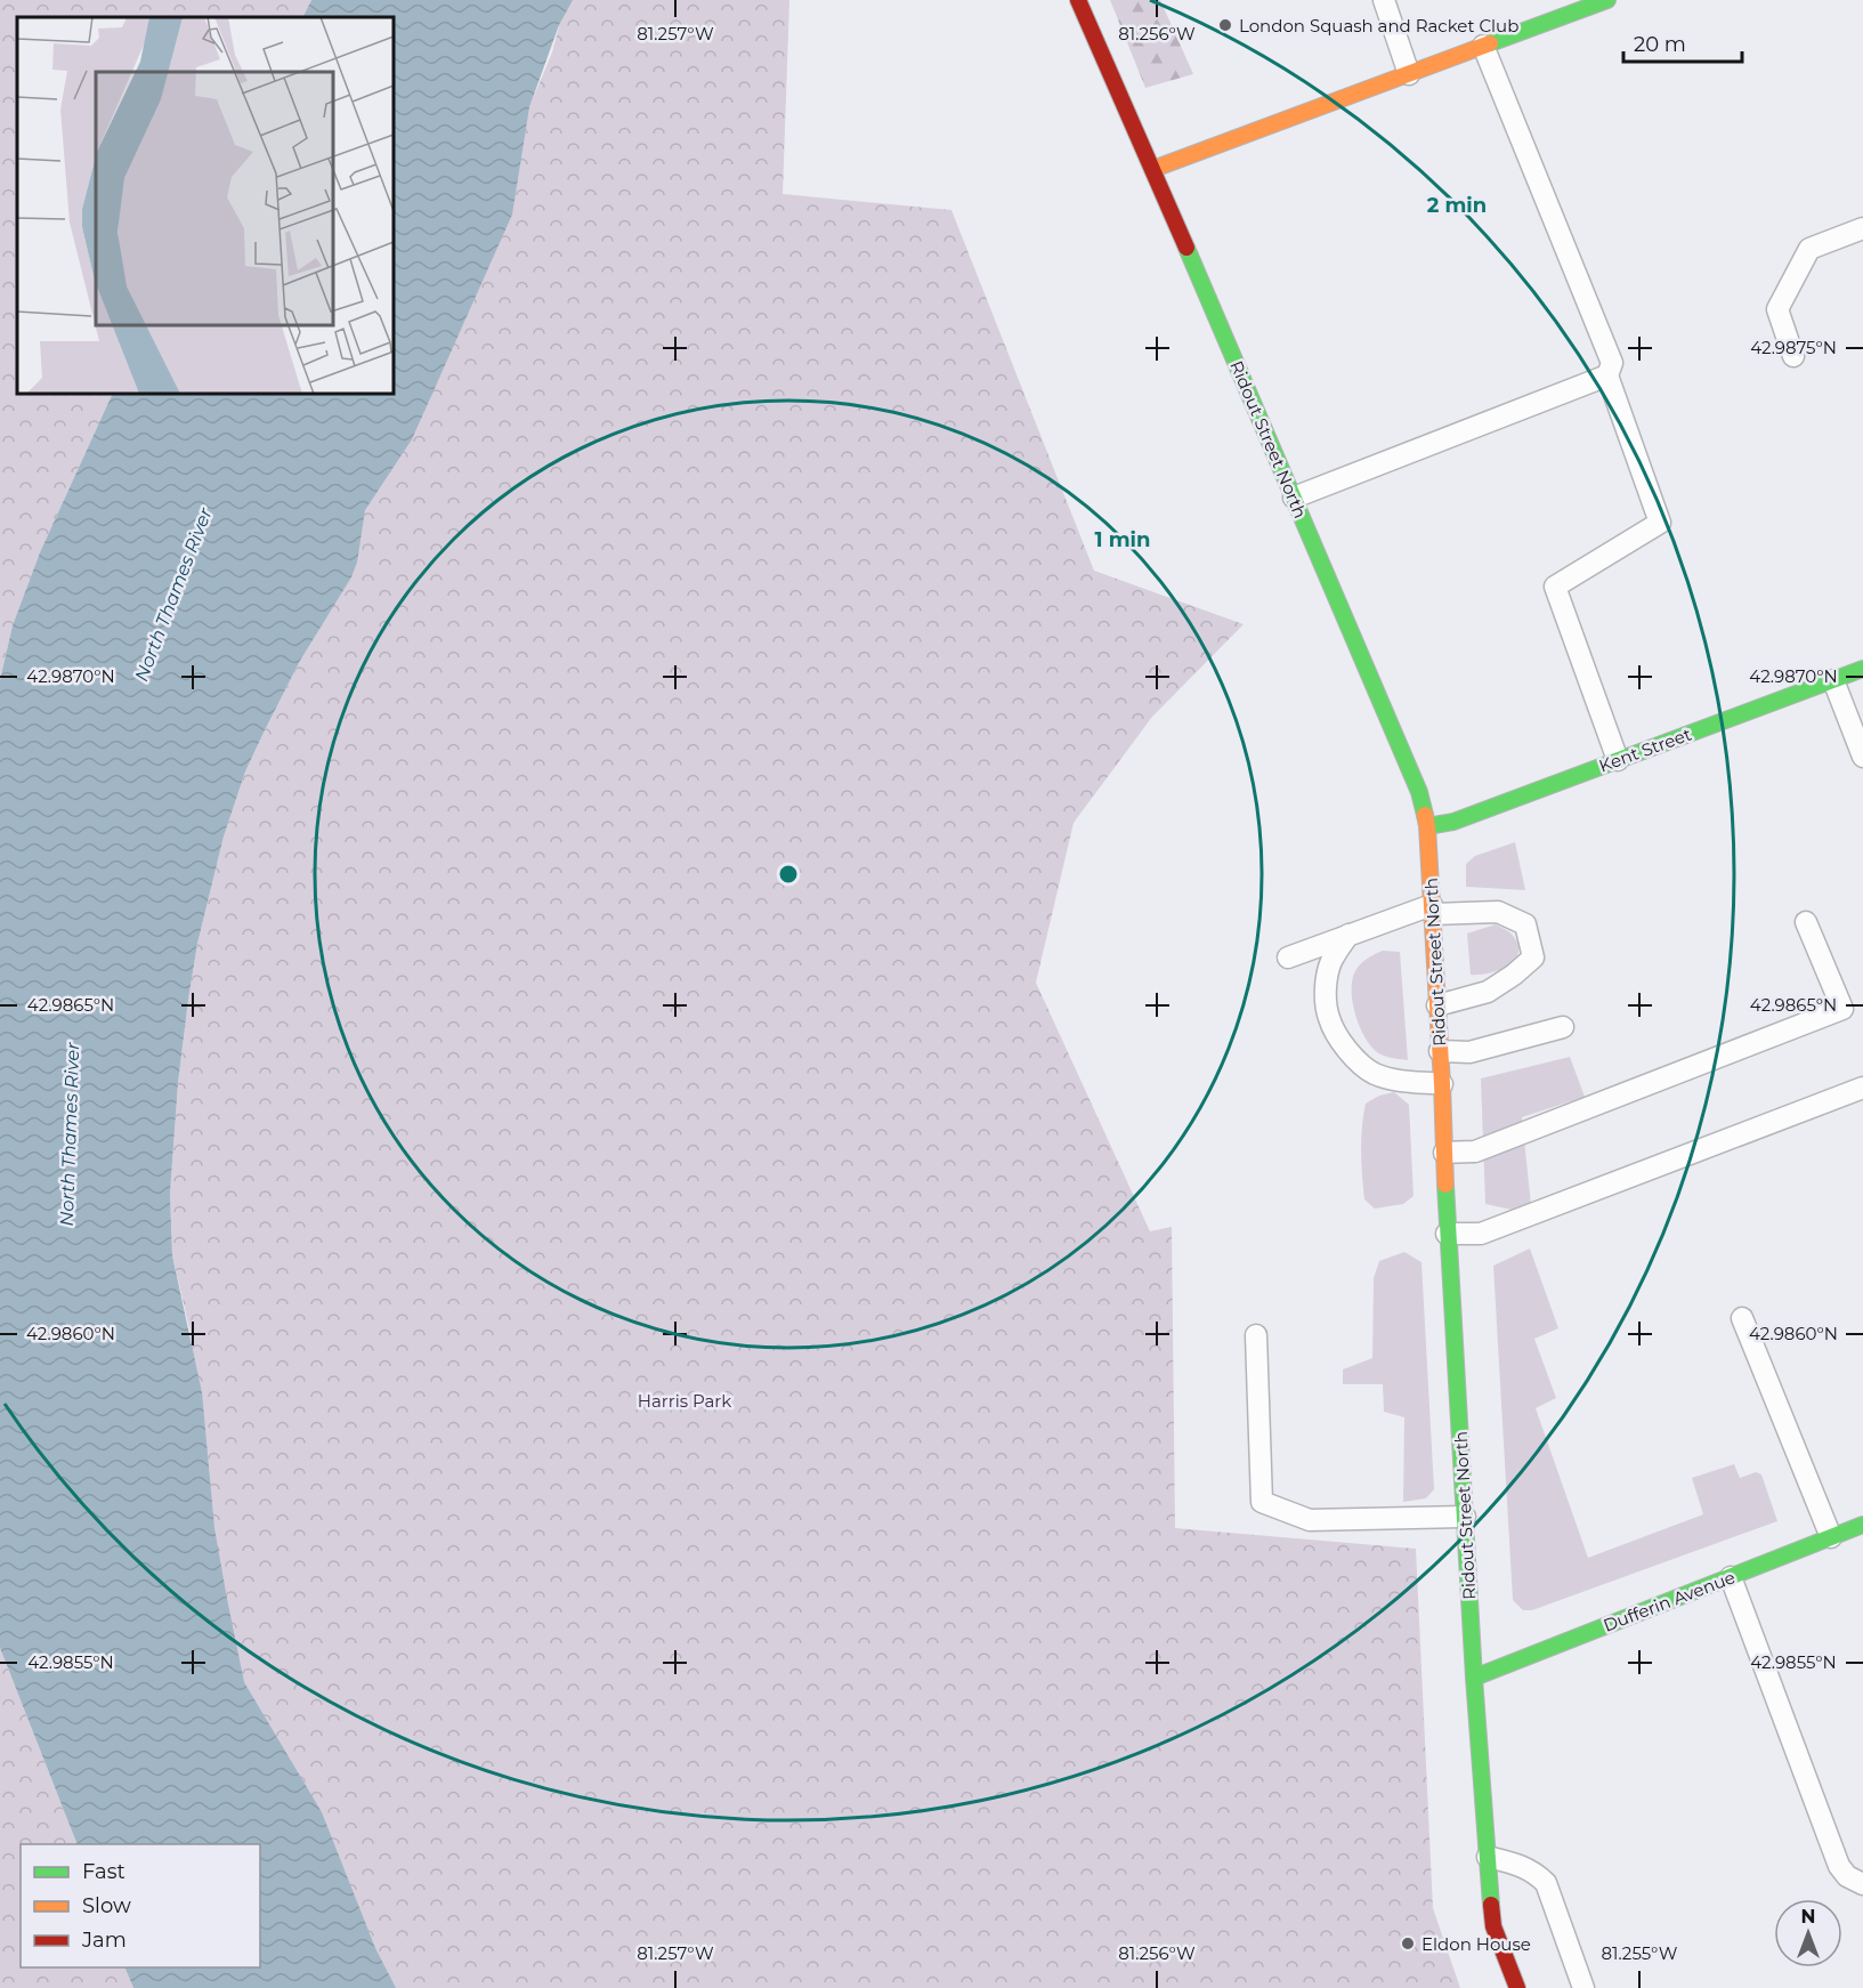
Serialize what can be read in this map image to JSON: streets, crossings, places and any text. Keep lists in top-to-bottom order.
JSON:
{
  "streets": {
    "street": ["Ridout Street North", "Kent Street", "Dufferin Avenue"]
  },
  "crossings": [
    ["Ridout Street North", "Kent Street"],
    ["Ridout Street North", "Dufferin Avenue"]
  ],
  "water": ["North Thames River"],
  "parks": ["Harris Park"],
  "places": ["London Squash and Racket Club", "Eldon House"],
  "legend": ["Fast", "Slow", "Jam"],
  "scale_bar": "20 m",
  "north": "top",
  "coordinates": [
    "81.257°W",
    "81.256°W",
    "42.9875°N",
    "42.9870°N",
    "42.9865°N",
    "42.9860°N",
    "42.9855°N",
    "81.255°W"
  ],
  "rings": ["2 min", "1 min"]
}
